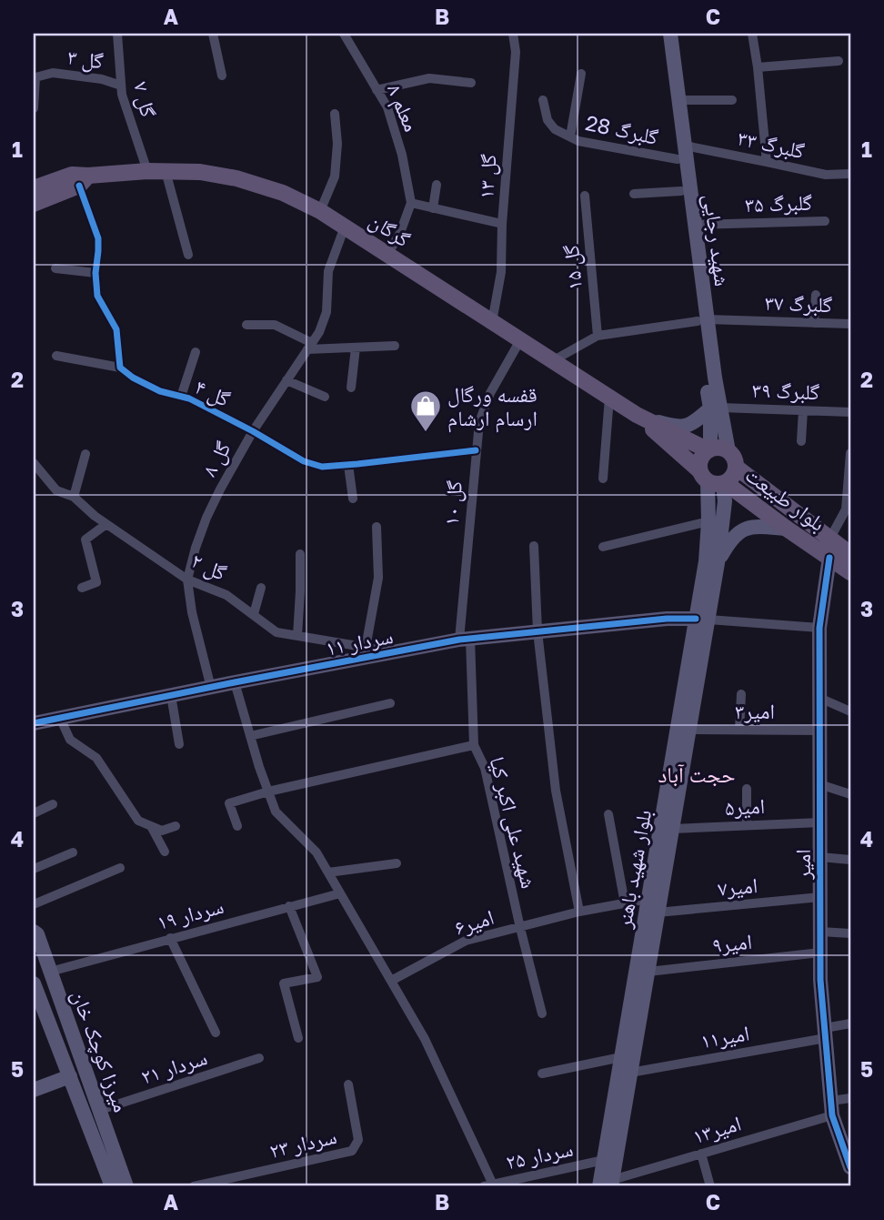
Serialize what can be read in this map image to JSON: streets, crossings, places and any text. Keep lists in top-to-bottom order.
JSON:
{
  "streets": {
    "main road": [
      "گرگان",
      "شهید رجایی",
      "بلوار طبیعت",
      "سردار ۱۱",
      "امیر",
      "بلوار شهید باهنر",
      "میرزا کوچک خان"
    ],
    "street": [
      "گل ۳",
      "گل ۷",
      "معلم ۸",
      "گلبرگ 28",
      "گلبرگ ۳۳",
      "گل ۱۳",
      "گلبرگ ۳۵",
      "گل ۱۵",
      "گلبرگ ۳۷",
      "گلبرگ ۳۹",
      "گل ۴",
      "گل ۸",
      "گل ۱۰",
      "گل ۲",
      "امیر۳",
      "امیر۵",
      "شهید علی اکبر کیا",
      "امیر۷",
      "سردار ۱۹",
      "امیر۶",
      "امیر۹",
      "امیر۱۱",
      "سردار ۲۱",
      "امیر۱۳",
      "سردار ۲۳",
      "سردار ۲۵"
    ]
  },
  "crossings": [
    ["گل ۳", "گل ۷"],
    ["گل ۷", "گرگان"],
    ["گلبرگ 28", "شهید رجایی"],
    ["گلبرگ ۳۳", "شهید رجایی"],
    ["گل ۱۳", "گرگان"],
    ["گلبرگ ۳۵", "شهید رجایی"],
    ["گرگان", "گل ۸"],
    ["گرگان", "بلوار طبیعت"],
    ["گرگان", "گل ۱۰"],
    ["شهید رجایی", "گلبرگ ۳۷"],
    ["شهید رجایی", "گلبرگ ۳۹"],
    ["شهید رجایی", "بلوار طبیعت"],
    ["شهید رجایی", "بلوار شهید باهنر"],
    ["گل ۱۵", "گلبرگ ۳۷"],
    ["گل ۴", "گل ۸"],
    ["گل ۴", "گل ۱۰"],
    ["گل ۸", "گل ۲"],
    ["گل ۸", "سردار ۱۱"],
    ["بلوار طبیعت", "امیر"],
    ["بلوار طبیعت", "بلوار شهید باهنر"],
    ["گل ۱۰", "سردار ۱۱"],
    ["گل ۱۰", "شهید علی اکبر کیا"],
    ["گل ۲", "سردار ۱۱"],
    ["سردار ۱۱", "شهید علی اکبر کیا"],
    ["سردار ۱۱", "بلوار شهید باهنر"],
    ["امیر۳", "امیر"],
    ["امیر۳", "بلوار شهید باهنر"],
    ["امیر۵", "امیر"],
    ["امیر۵", "بلوار شهید باهنر"],
    ["شهید علی اکبر کیا", "امیر۶"],
    ["امیر", "امیر۷"],
    ["امیر", "امیر۹"],
    ["امیر", "امیر۱۱"],
    ["امیر", "امیر۱۳"],
    ["بلوار شهید باهنر", "امیر۷"],
    ["بلوار شهید باهنر", "امیر۶"],
    ["بلوار شهید باهنر", "امیر۹"],
    ["بلوار شهید باهنر", "امیر۱۱"],
    ["بلوار شهید باهنر", "امیر۱۳"],
    ["بلوار شهید باهنر", "سردار ۲۵"],
    ["سردار ۱۹", "میرزا کوچک خان"],
    ["میرزا کوچک خان", "سردار ۲۱"]
  ],
  "districts": ["حجت آباد"],
  "places": {
    "shop": ["قفسه ورگال ارسام ارشام"]
  },
  "grid": {
    "columns": ["A", "B", "C"],
    "rows": [
      "1",
      "2",
      "3",
      "4",
      "5"
    ]
  }
}
